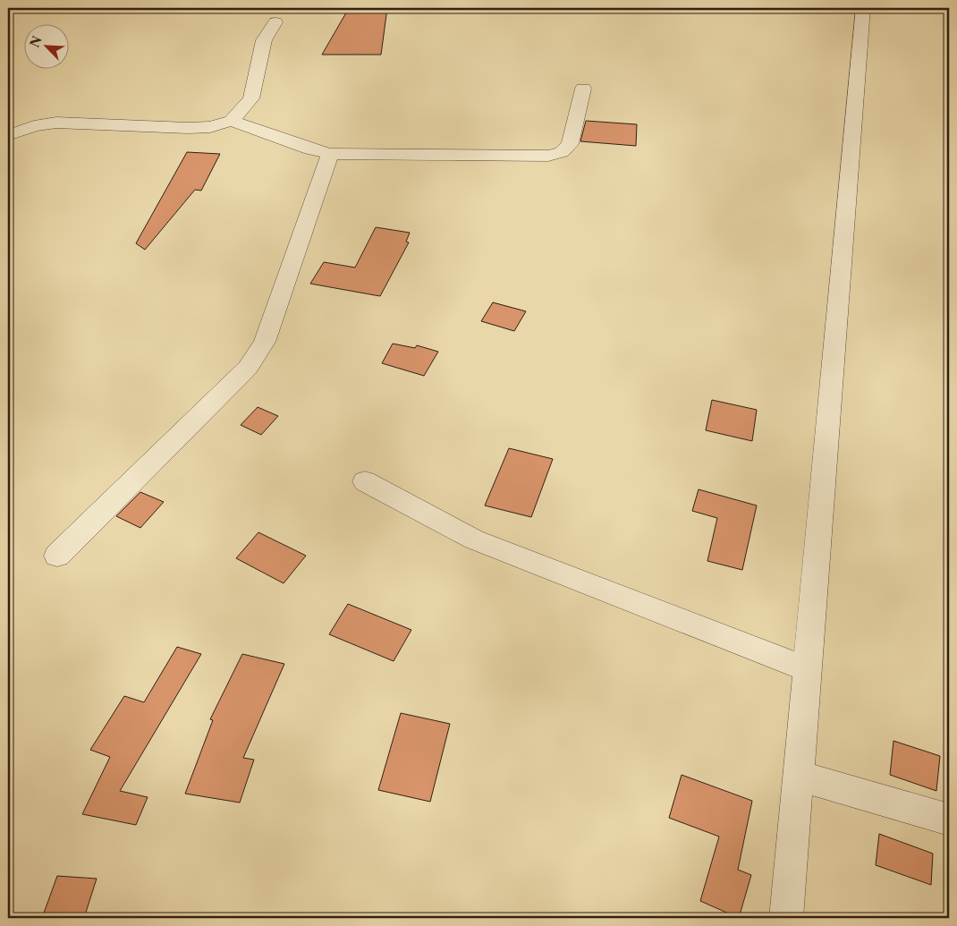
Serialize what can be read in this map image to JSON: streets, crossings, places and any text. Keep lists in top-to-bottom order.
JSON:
{
  "north": "top left"
}
